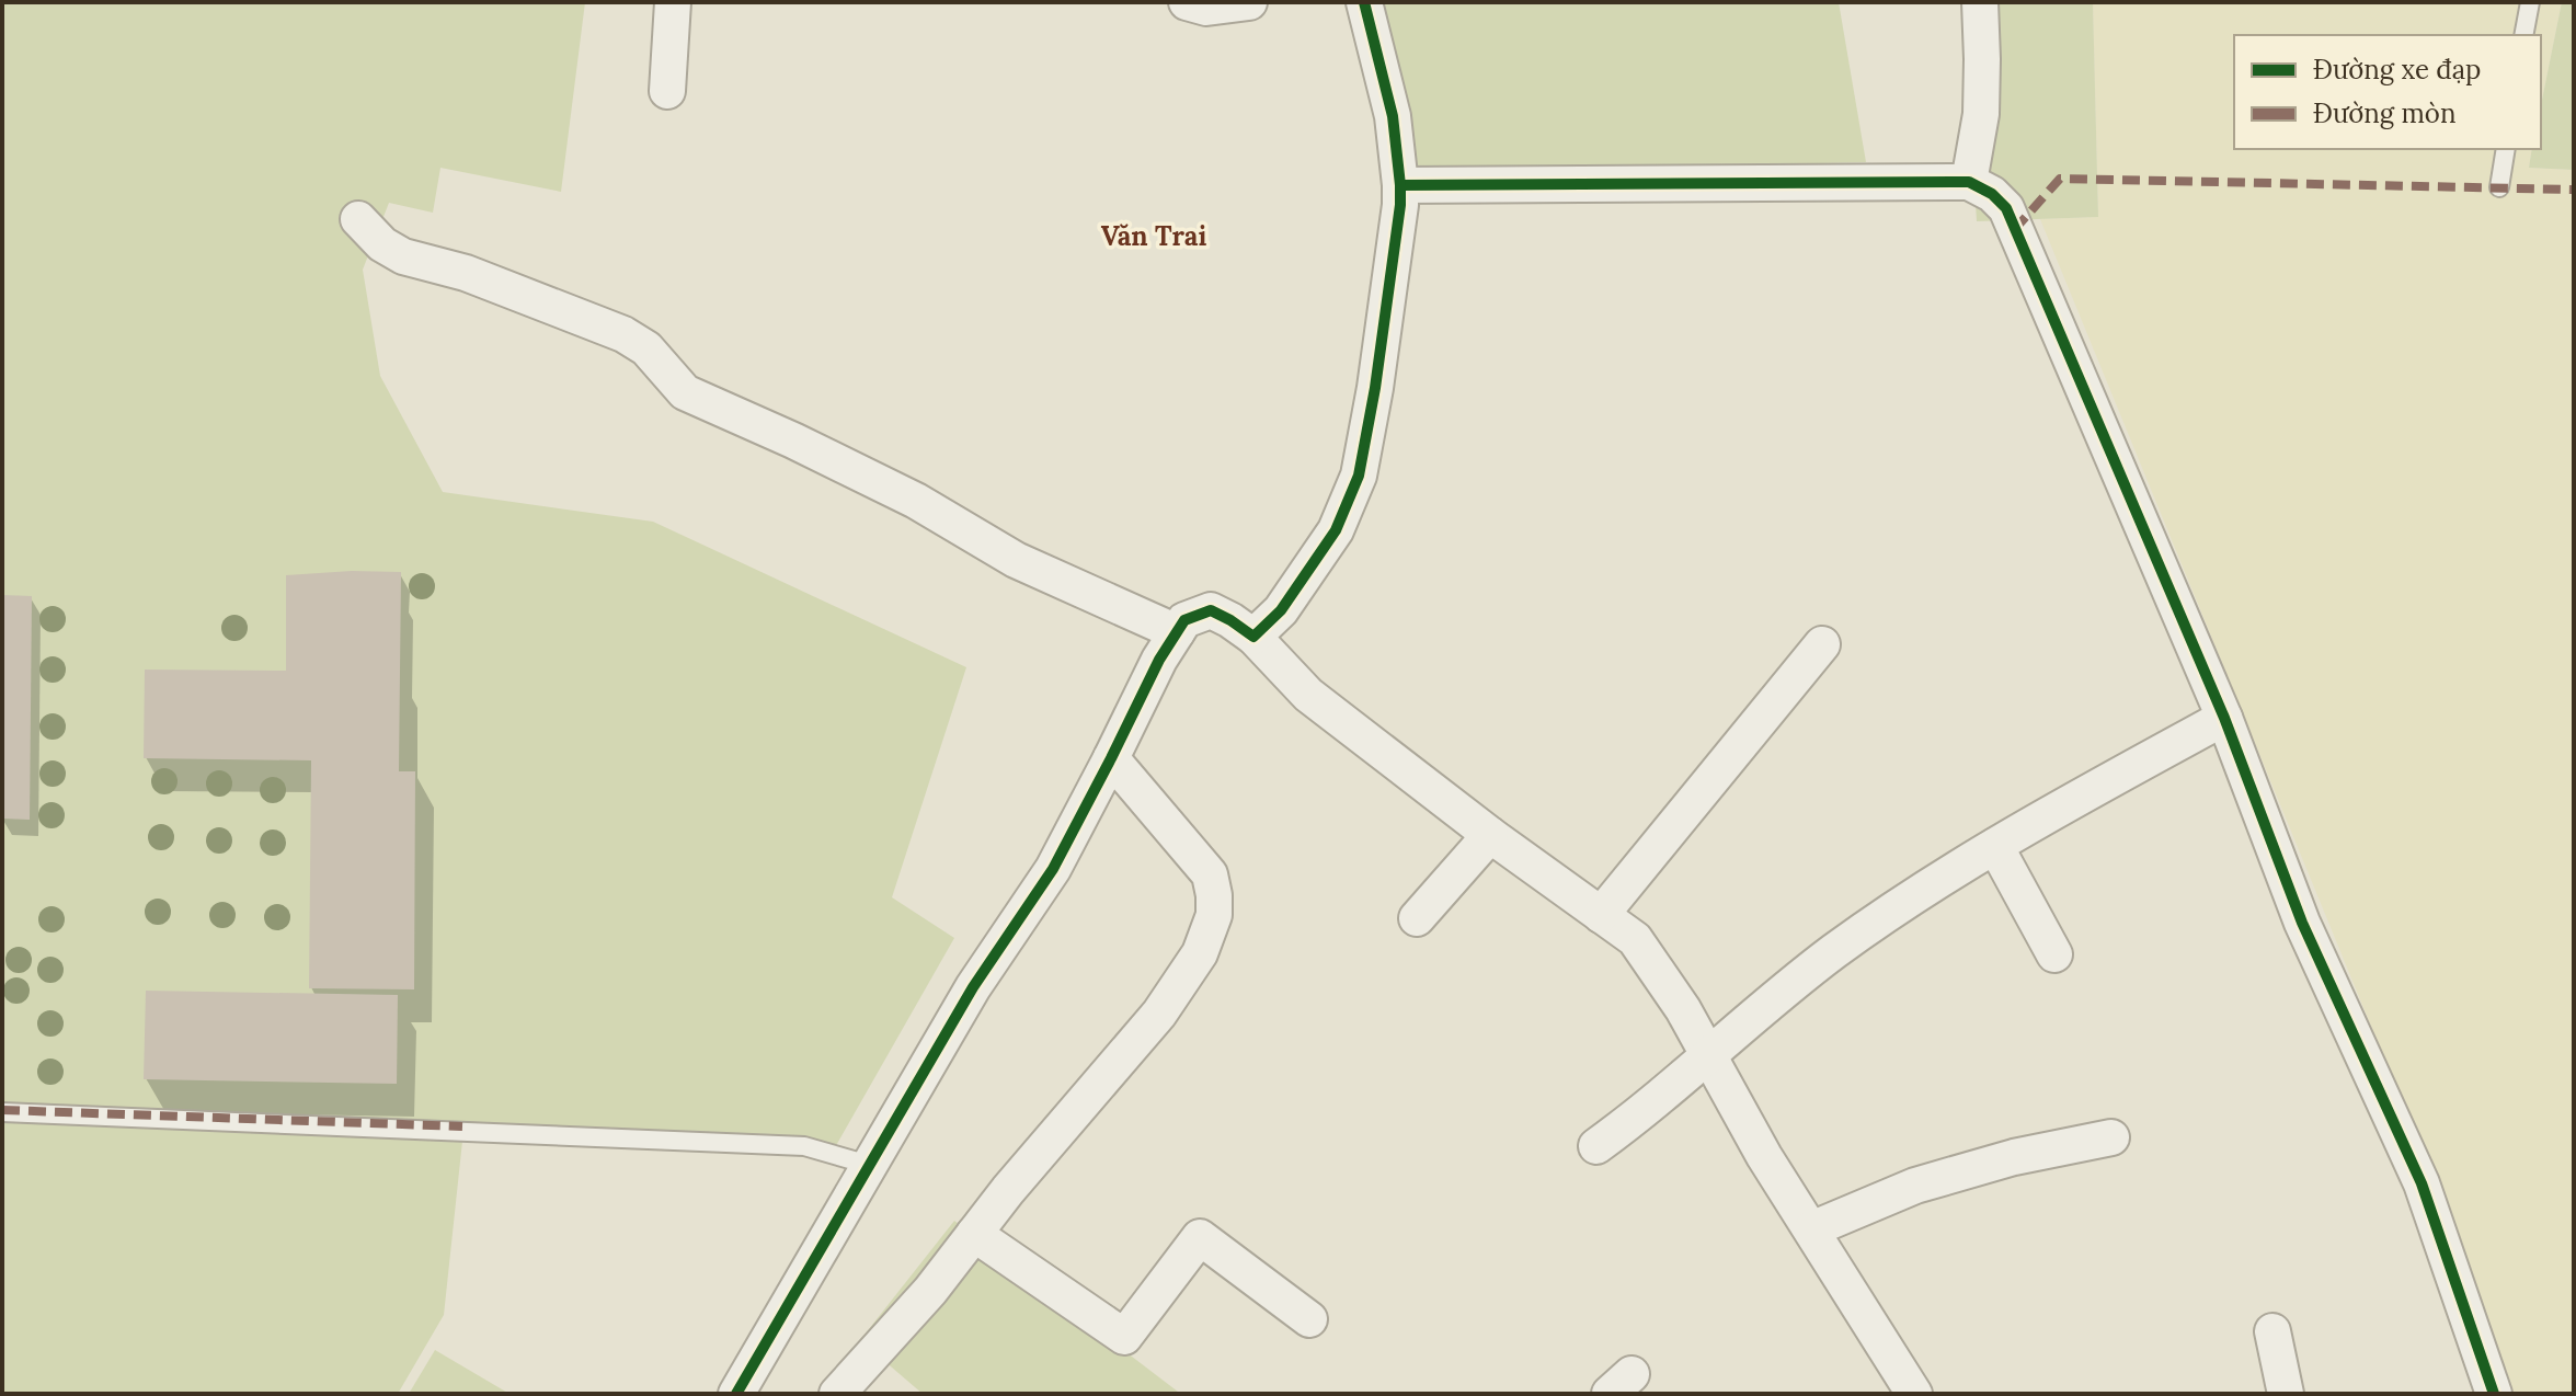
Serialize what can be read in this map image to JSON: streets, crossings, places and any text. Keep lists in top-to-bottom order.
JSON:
{
  "districts": ["Văn Trai"],
  "legend": ["Đường xe đạp", "Đường mòn"]
}
